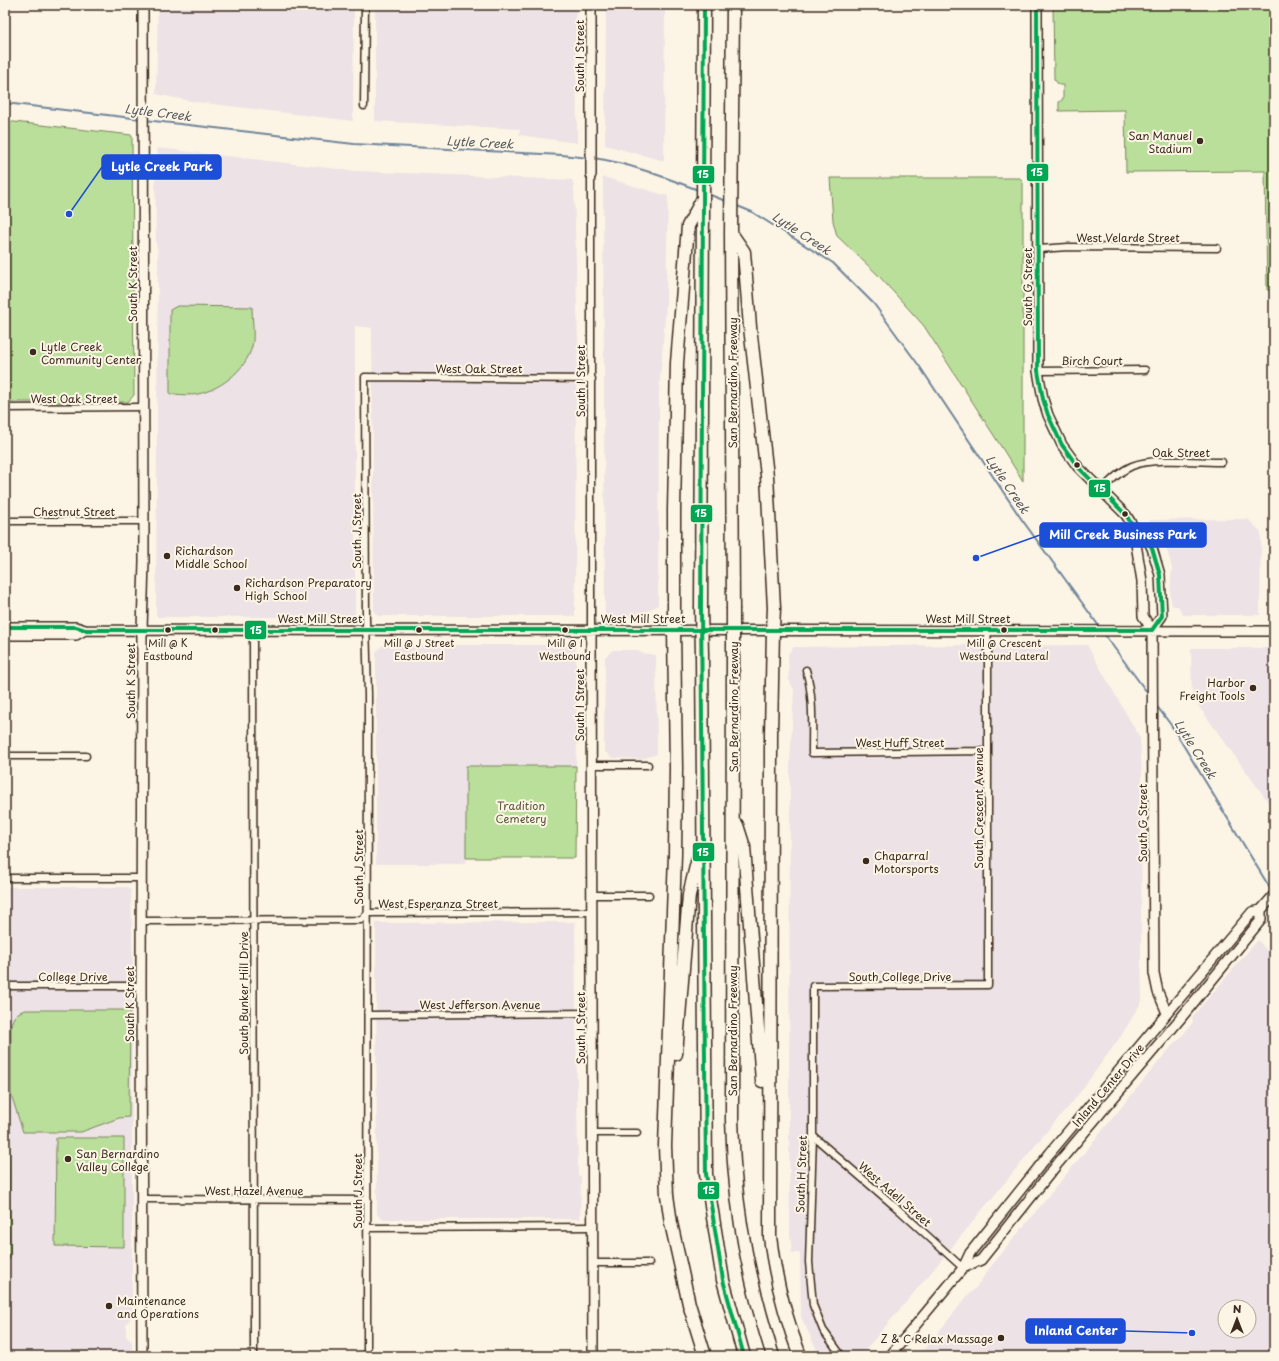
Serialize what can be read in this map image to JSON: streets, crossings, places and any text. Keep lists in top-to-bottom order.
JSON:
{
  "streets": {
    "highway": ["San Bernardino Freeway"],
    "main road": [
      "South I Street",
      "South K Street",
      "South G Street",
      "West Mill Street",
      "Inland Center Drive"
    ],
    "street": [
      "West Velarde Street",
      "Birch Court",
      "West Oak Street",
      "Oak Street",
      "Chestnut Street",
      "South J Street",
      "West Huff Street",
      "South Crescent Avenue",
      "West Esperanza Street",
      "College Drive",
      "South College Drive",
      "South Bunker Hill Drive",
      "West Jefferson Avenue",
      "South H Street",
      "West Hazel Avenue",
      "West Adell Street"
    ]
  },
  "crossings": [
    ["South I Street", "West Oak Street"],
    ["South I Street", "West Mill Street"],
    ["South I Street", "West Esperanza Street"],
    ["South I Street", "West Jefferson Avenue"],
    ["West Velarde Street", "South G Street"],
    ["South K Street", "West Oak Street"],
    ["South K Street", "Chestnut Street"],
    ["South K Street", "West Mill Street"],
    ["South K Street", "West Esperanza Street"],
    ["South K Street", "College Drive"],
    ["South K Street", "West Hazel Avenue"],
    ["South G Street", "Birch Court"],
    ["South G Street", "Oak Street"],
    ["South G Street", "West Mill Street"],
    ["South G Street", "Inland Center Drive"],
    ["West Oak Street", "South J Street"],
    ["South J Street", "West Mill Street"],
    ["South J Street", "West Esperanza Street"],
    ["South J Street", "West Jefferson Avenue"],
    ["South J Street", "West Hazel Avenue"],
    ["West Mill Street", "South Crescent Avenue"],
    ["West Mill Street", "South Bunker Hill Drive"],
    ["West Huff Street", "South Crescent Avenue"],
    ["South Crescent Avenue", "South College Drive"],
    ["West Esperanza Street", "South Bunker Hill Drive"],
    ["South College Drive", "South H Street"],
    ["South Bunker Hill Drive", "West Hazel Avenue"],
    ["Inland Center Drive", "West Adell Street"],
    ["South H Street", "West Adell Street"]
  ],
  "water": ["Lytle Creek"],
  "parks": ["Tradition Cemetery"],
  "places": [
    "San Manuel Stadium",
    "Lytle Creek Park",
    "Lytle Creek Community Center",
    "Richardson Middle School",
    "Mill Creek Business Park",
    "Richardson Preparatory High School",
    "Mill @ K Eastbound",
    "Mill @ J Street Eastbound",
    "Mill @ I Westbound",
    "Mill @ Crescent Westbound Lateral",
    "Harbor Freight Tools",
    "Chaparral Motorsports",
    "San Bernardino Valley College",
    "Maintenance and Operations",
    "Inland Center",
    "Z & C Relax Massage"
  ],
  "lines": ["transit line 15"],
  "north": "top"
}
